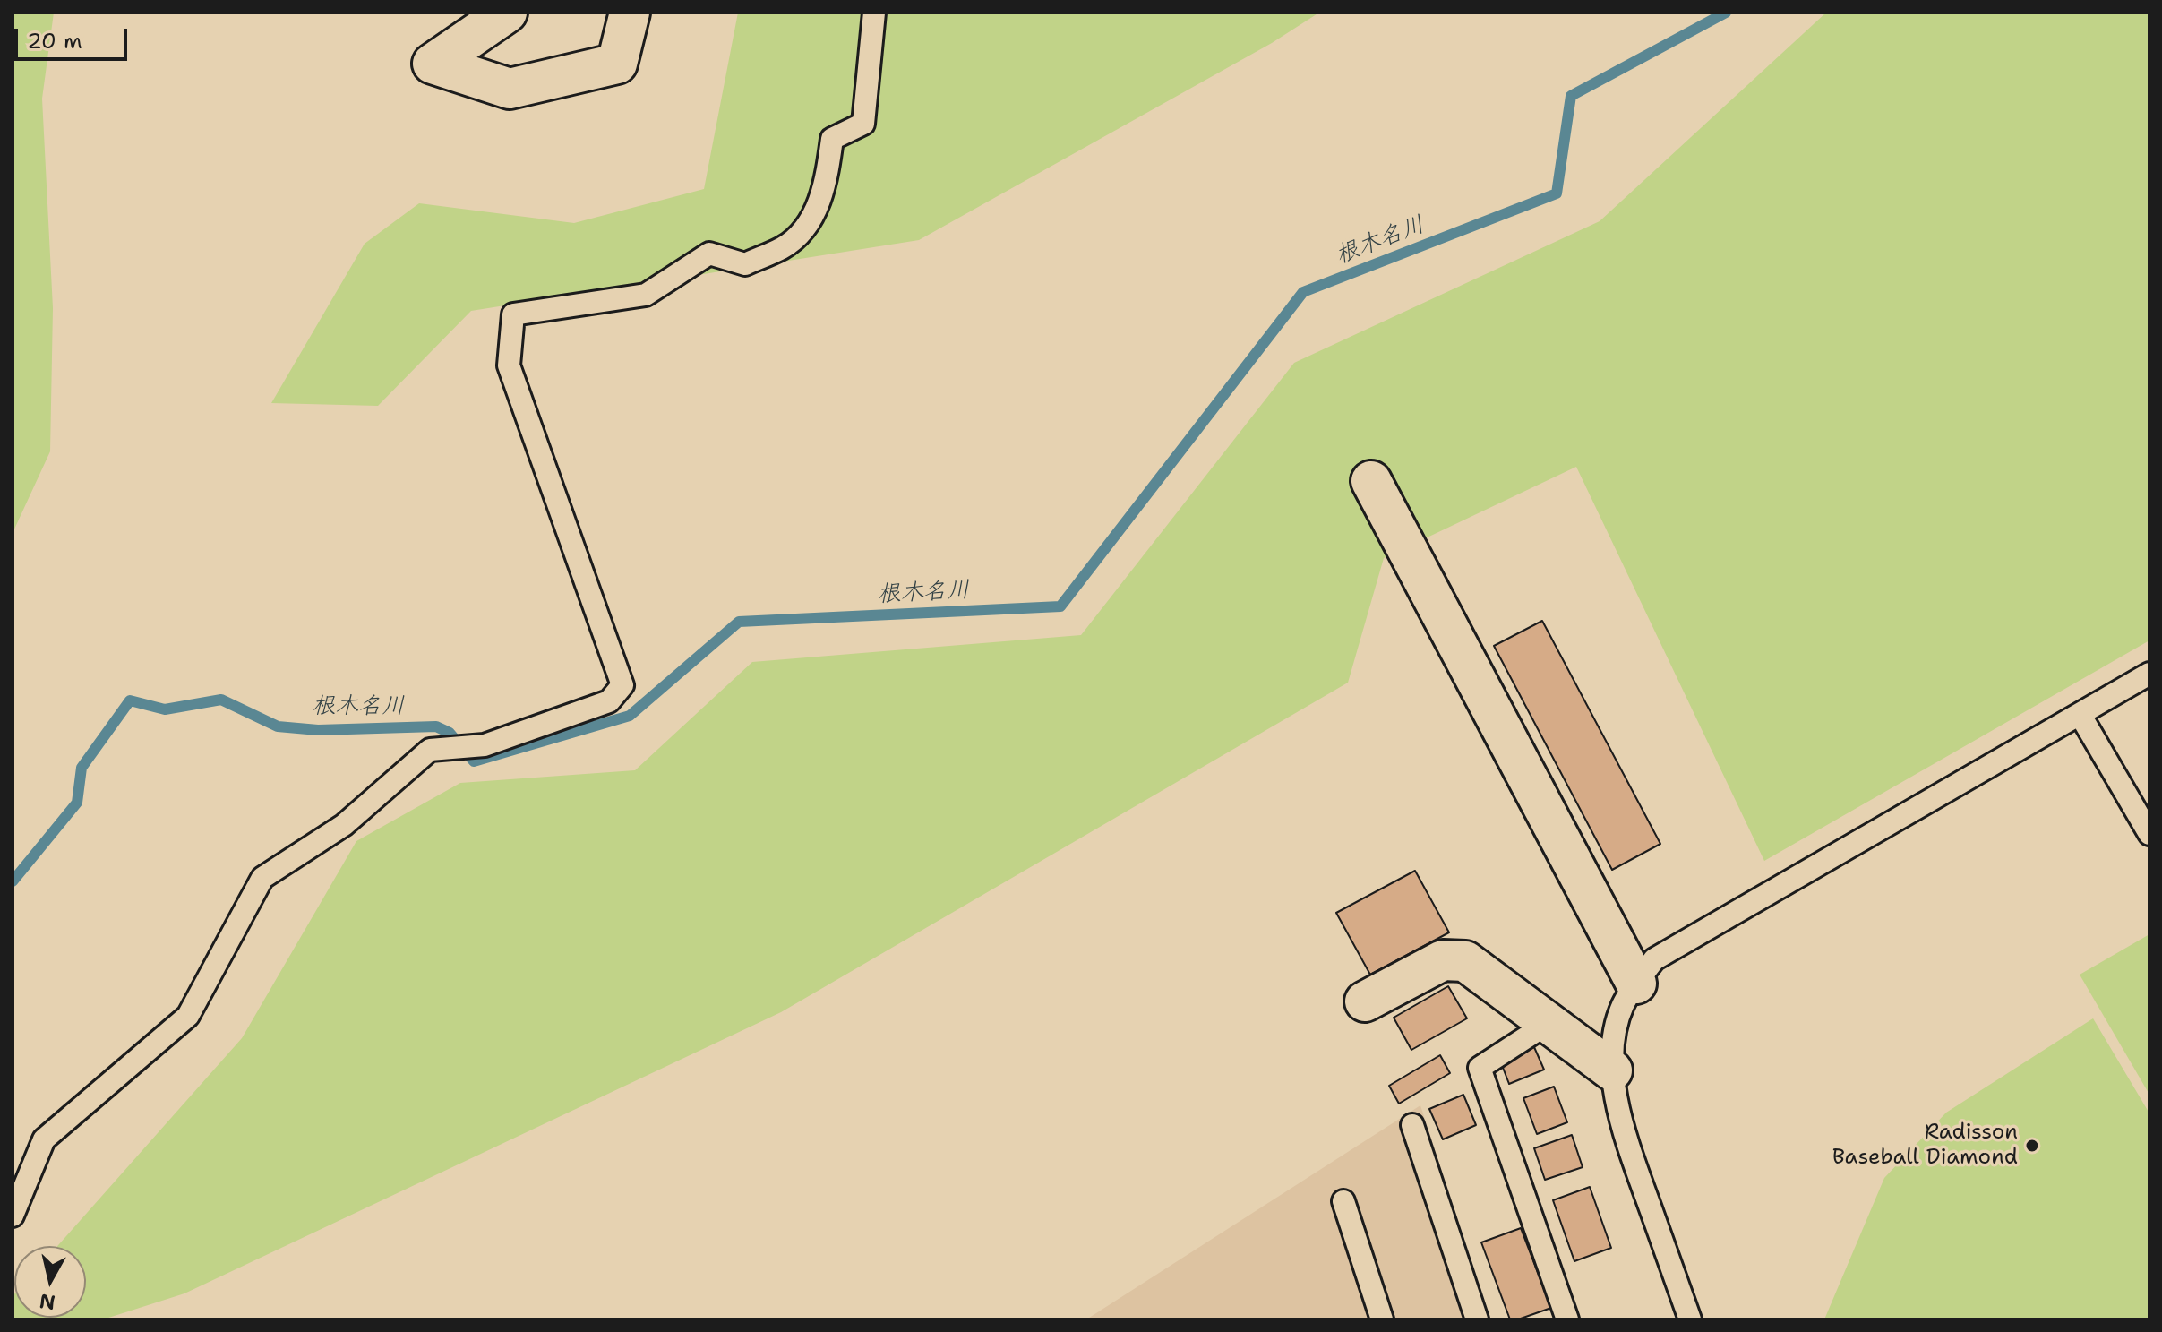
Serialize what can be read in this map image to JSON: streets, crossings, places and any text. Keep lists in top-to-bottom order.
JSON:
{
  "water": ["根木名川"],
  "places": ["Radisson Baseball Diamond"],
  "scale_bar": "20 m",
  "north": "bottom"
}
